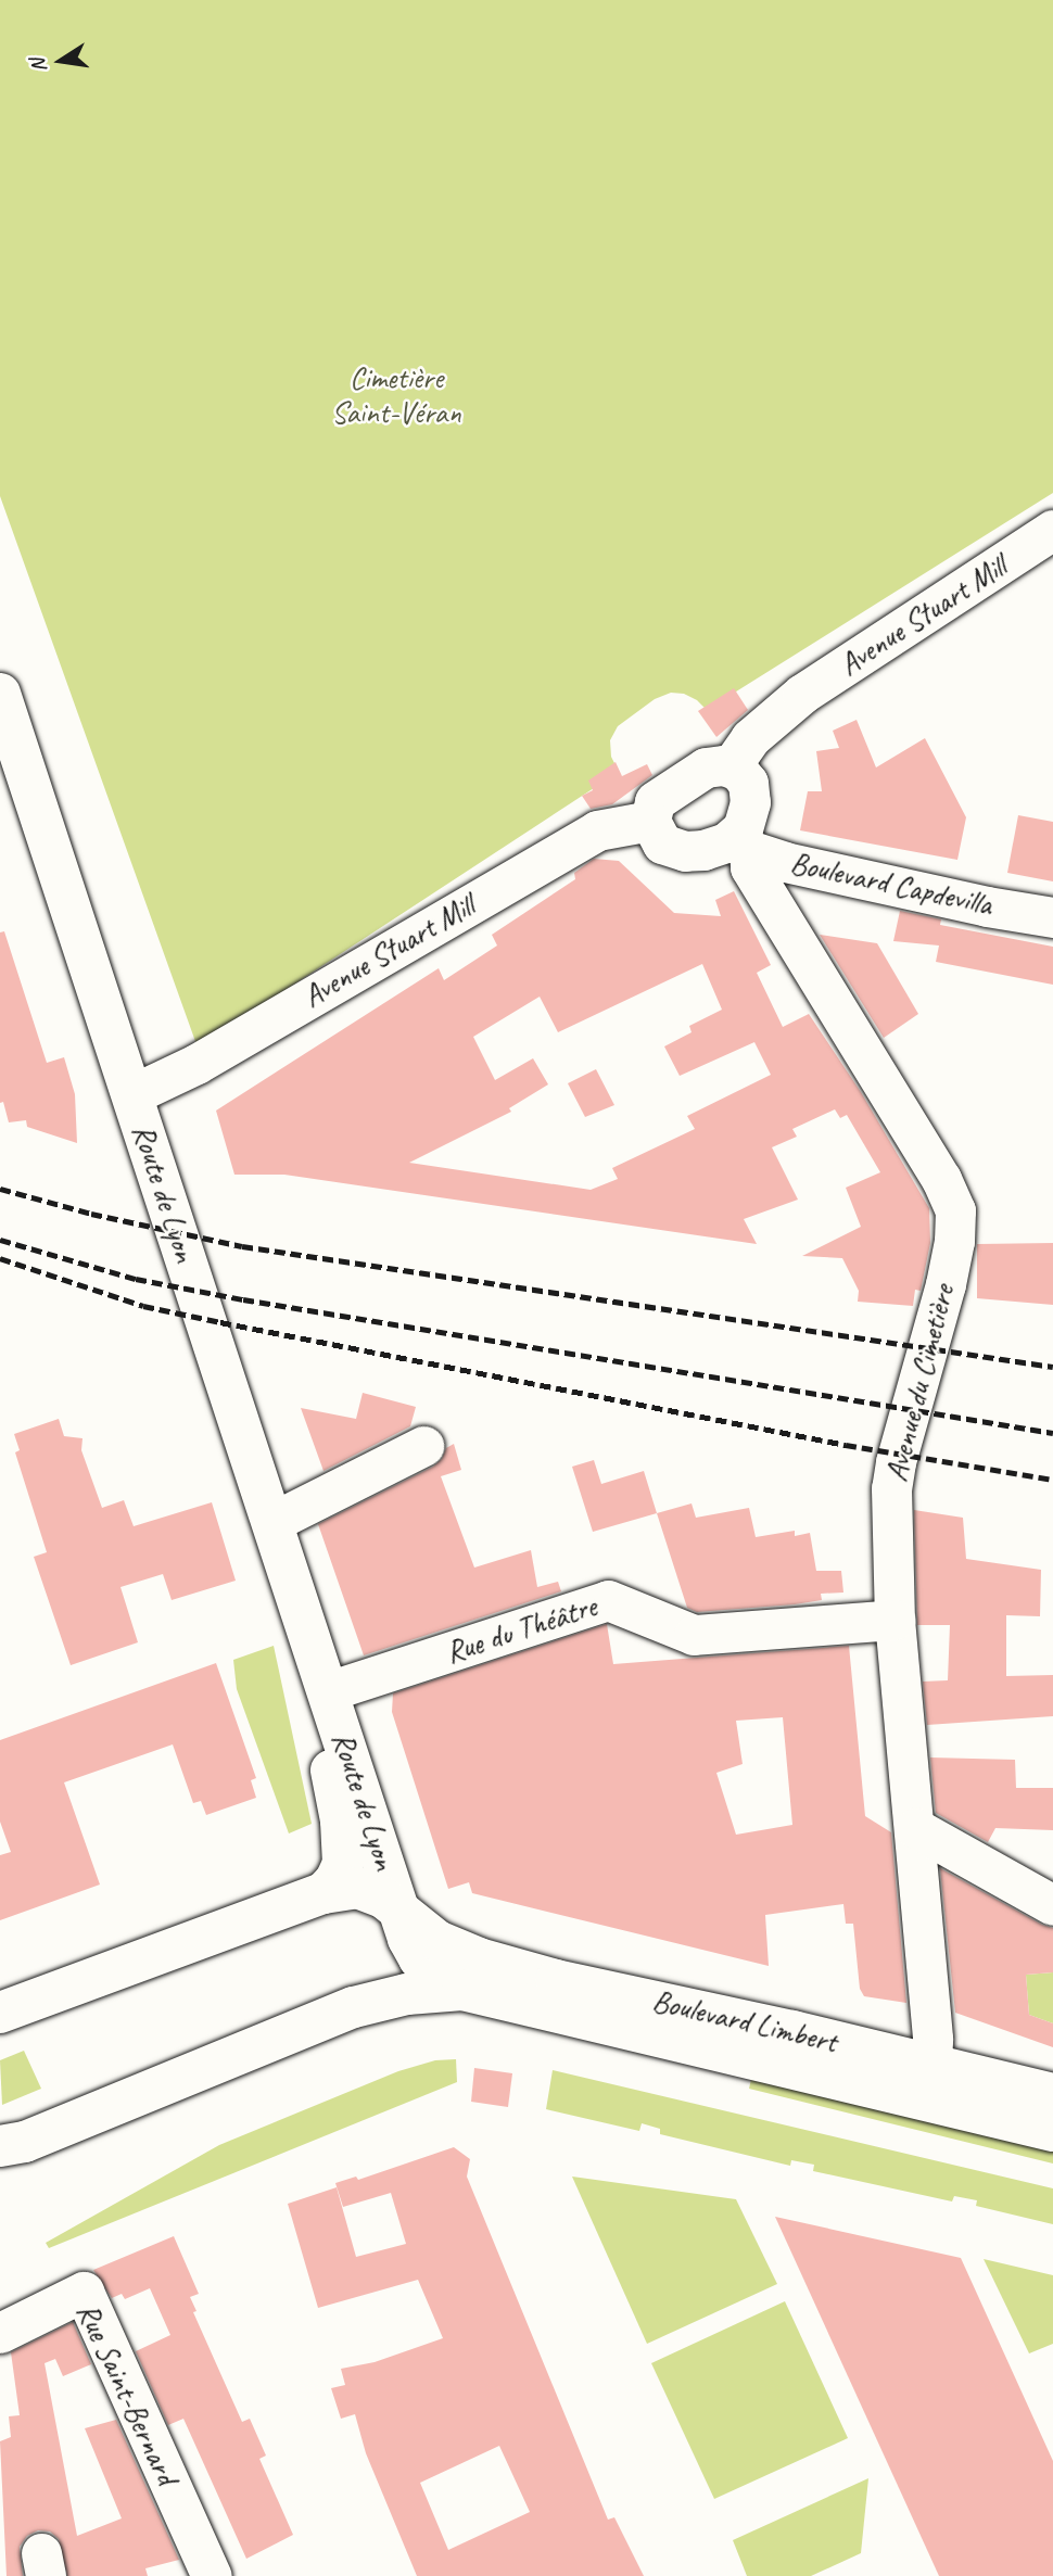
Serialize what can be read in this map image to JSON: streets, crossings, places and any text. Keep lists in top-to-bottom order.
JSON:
{
  "streets": {
    "main road": ["Route de Lyon", "Boulevard Limbert"],
    "street": [
      "Avenue Stuart Mill",
      "Boulevard Capdevilla",
      "Avenue du Cimetière",
      "Rue du Théâtre",
      "Rue Saint-Bernard"
    ]
  },
  "crossings": [
    ["Avenue Stuart Mill", "Boulevard Capdevilla"],
    ["Avenue Stuart Mill", "Route de Lyon"],
    ["Avenue Stuart Mill", "Avenue du Cimetière"],
    ["Boulevard Capdevilla", "Avenue du Cimetière"],
    ["Route de Lyon", "Rue du Théâtre"],
    ["Route de Lyon", "Boulevard Limbert"],
    ["Avenue du Cimetière", "Rue du Théâtre"],
    ["Avenue du Cimetière", "Boulevard Limbert"]
  ],
  "parks": ["Cimetière Saint-Véran"],
  "north": "left"
}
